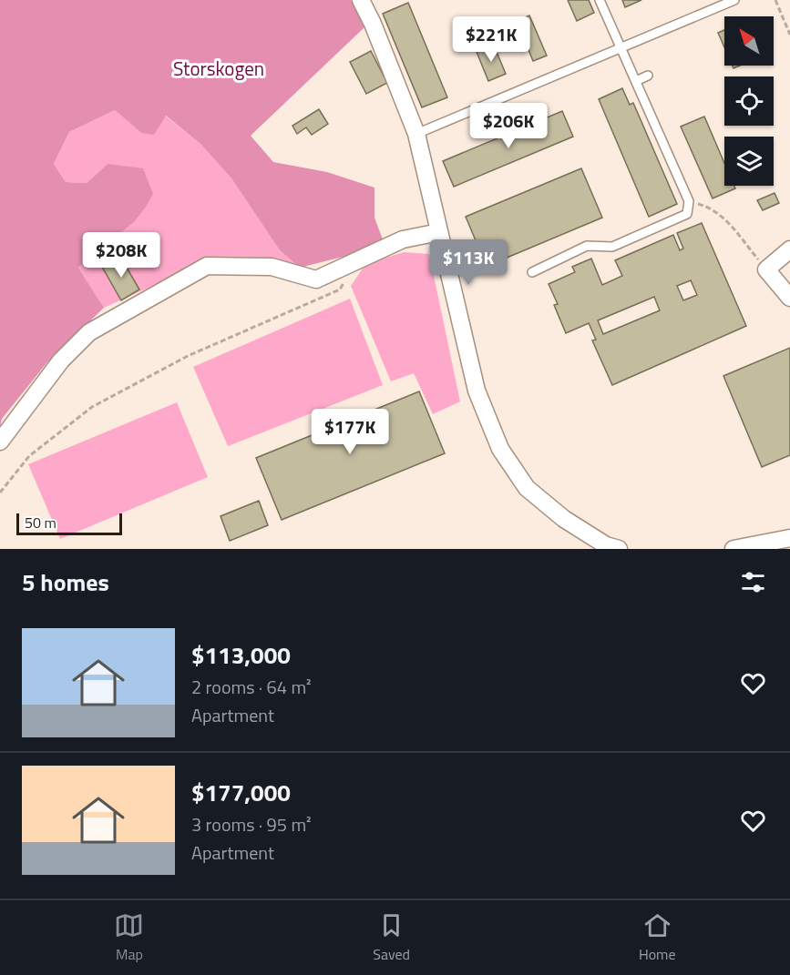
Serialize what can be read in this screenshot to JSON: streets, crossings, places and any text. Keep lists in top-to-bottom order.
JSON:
{
  "parks": ["Storskogen"],
  "scale_bar": "50 m",
  "north": "top left",
  "page": {
    "price": [
      "$221K",
      "$206K",
      "$208K",
      "$113K",
      "$177K"
    ],
    "scale": "50 m",
    "heading": "5 homes",
    "list": [
      {
        "name": "$113,000",
        "note": "2 rooms · 64 m² · Apartment"
      },
      {
        "name": "$177,000",
        "note": "3 rooms · 95 m² · Apartment"
      }
    ],
    "tabs": ["Map", "Saved", "Home"]
  }
}
